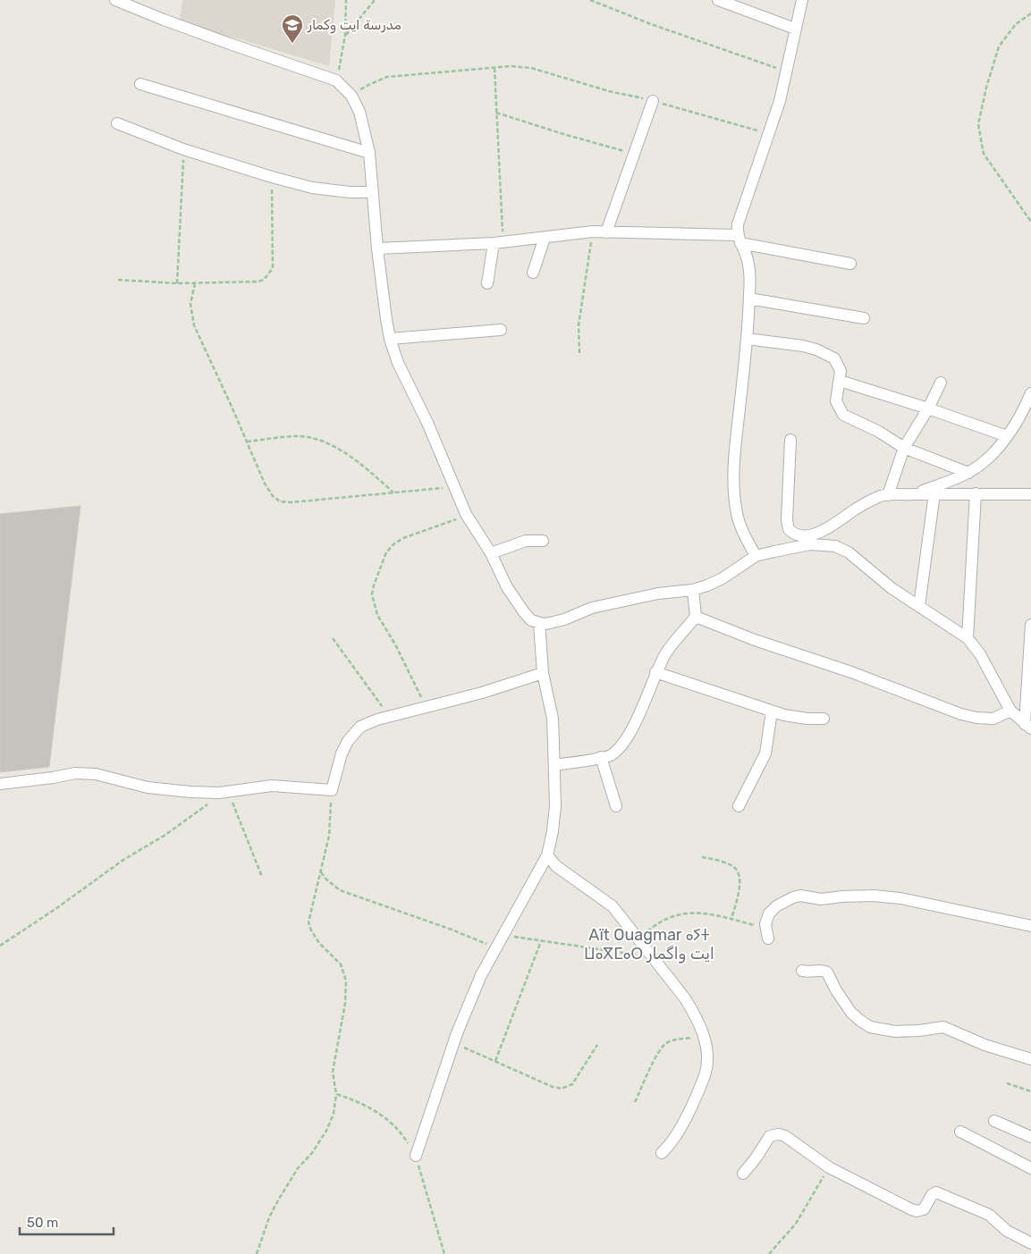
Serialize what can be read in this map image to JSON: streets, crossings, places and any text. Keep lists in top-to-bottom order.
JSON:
{
  "districts": ["Aït Ouagmar ⴰⵢⵜ ⵡⴰⴳⵎⴰⵔ ايت واگمار"],
  "places": {
    "school or university": ["مدرسة ايت وكمار"]
  },
  "scale_bar": "50 m"
}
